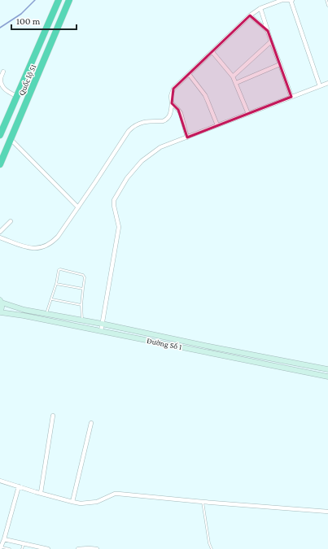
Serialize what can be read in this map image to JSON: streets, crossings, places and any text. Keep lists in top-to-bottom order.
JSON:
{
  "streets": {
    "highway": ["Quốc lộ 51"],
    "street": ["Đường Số 1"]
  },
  "scale_bar": "100 m"
}
